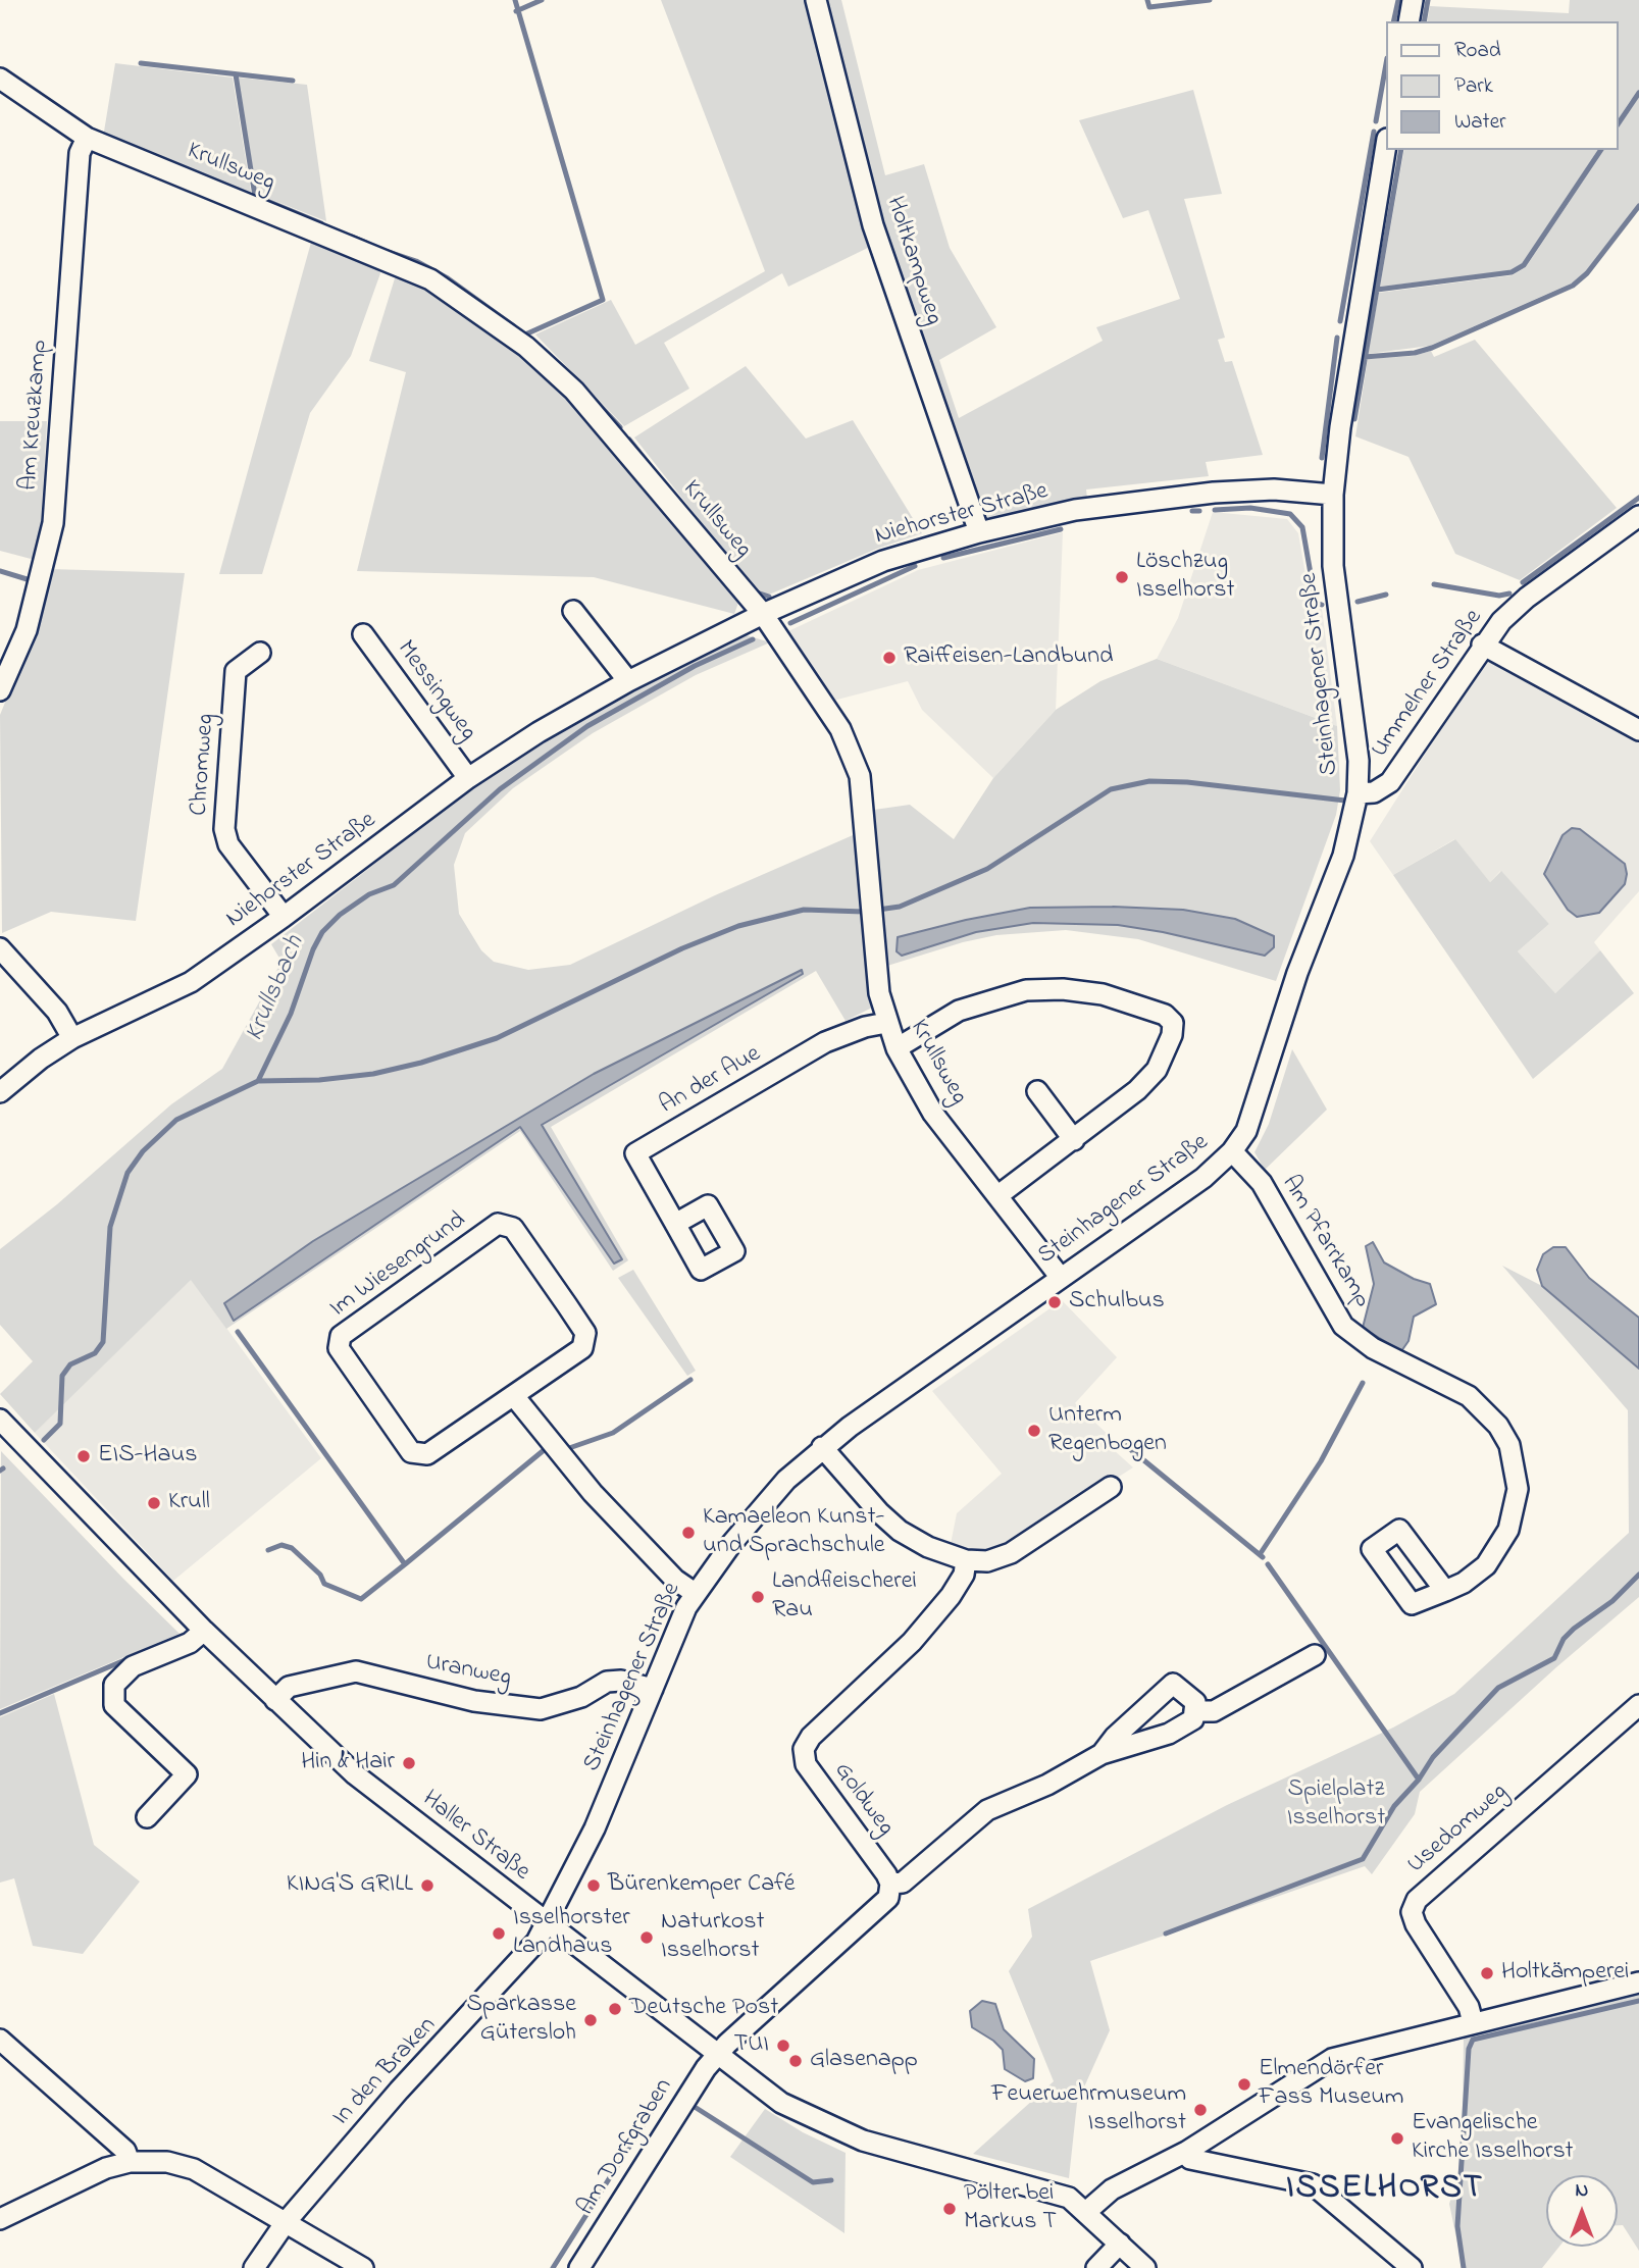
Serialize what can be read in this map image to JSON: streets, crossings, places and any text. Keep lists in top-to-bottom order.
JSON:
{
  "streets": {
    "street": [
      "Krullsweg",
      "Holtkampweg",
      "Am Kreuzkamp",
      "Niehorster Straße",
      "Steinhagener Straße",
      "Ummelner Straße",
      "Messingweg",
      "Chromweg",
      "An der Aue",
      "Am Pfarrkamp",
      "Im Wiesengrund",
      "Uranweg",
      "Goldweg",
      "Usedomweg",
      "Haller Straße",
      "In den Braken",
      "Am Dorfgraben"
    ]
  },
  "crossings": [
    ["Krullsweg", "Am Kreuzkamp"],
    ["Krullsweg", "Niehorster Straße"],
    ["Krullsweg", "Steinhagener Straße"],
    ["Krullsweg", "An der Aue"],
    ["Holtkampweg", "Niehorster Straße"],
    ["Niehorster Straße", "Steinhagener Straße"],
    ["Niehorster Straße", "Messingweg"],
    ["Niehorster Straße", "Chromweg"],
    ["Steinhagener Straße", "Ummelner Straße"],
    ["Steinhagener Straße", "Am Pfarrkamp"],
    ["Steinhagener Straße", "Uranweg"],
    ["Steinhagener Straße", "Haller Straße"],
    ["Steinhagener Straße", "In den Braken"],
    ["Uranweg", "Haller Straße"],
    ["Haller Straße", "In den Braken"],
    ["Haller Straße", "Am Dorfgraben"]
  ],
  "districts": ["ISSELHORST"],
  "water": ["Krullsbach"],
  "parks": ["Spielplatz Isselhorst"],
  "places": [
    "Löschzug Isselhorst",
    "Raiffeisen-Landbund",
    "Schulbus",
    "Unterm Regenbogen",
    "EIS-Haus",
    "Krull",
    "Kamaeleon Kunst- und Sprachschule",
    "Landfleischerei Rau",
    "Hin & Hair",
    "KING'S GRILL",
    "Bürenkemper Café",
    "Isselhorster Landhaus",
    "Naturkost Isselhorst",
    "Holtkämperei",
    "Deutsche Post",
    "Sparkasse Gütersloh",
    "TUI",
    "Glasenapp",
    "Elmendörfer Fass Museum",
    "Feuerwehrmuseum Isselhorst",
    "Evangelische Kirche Isselhorst",
    "Pölter bei Markus T"
  ],
  "legend": ["Road", "Park", "Water"],
  "north": "top"
}
